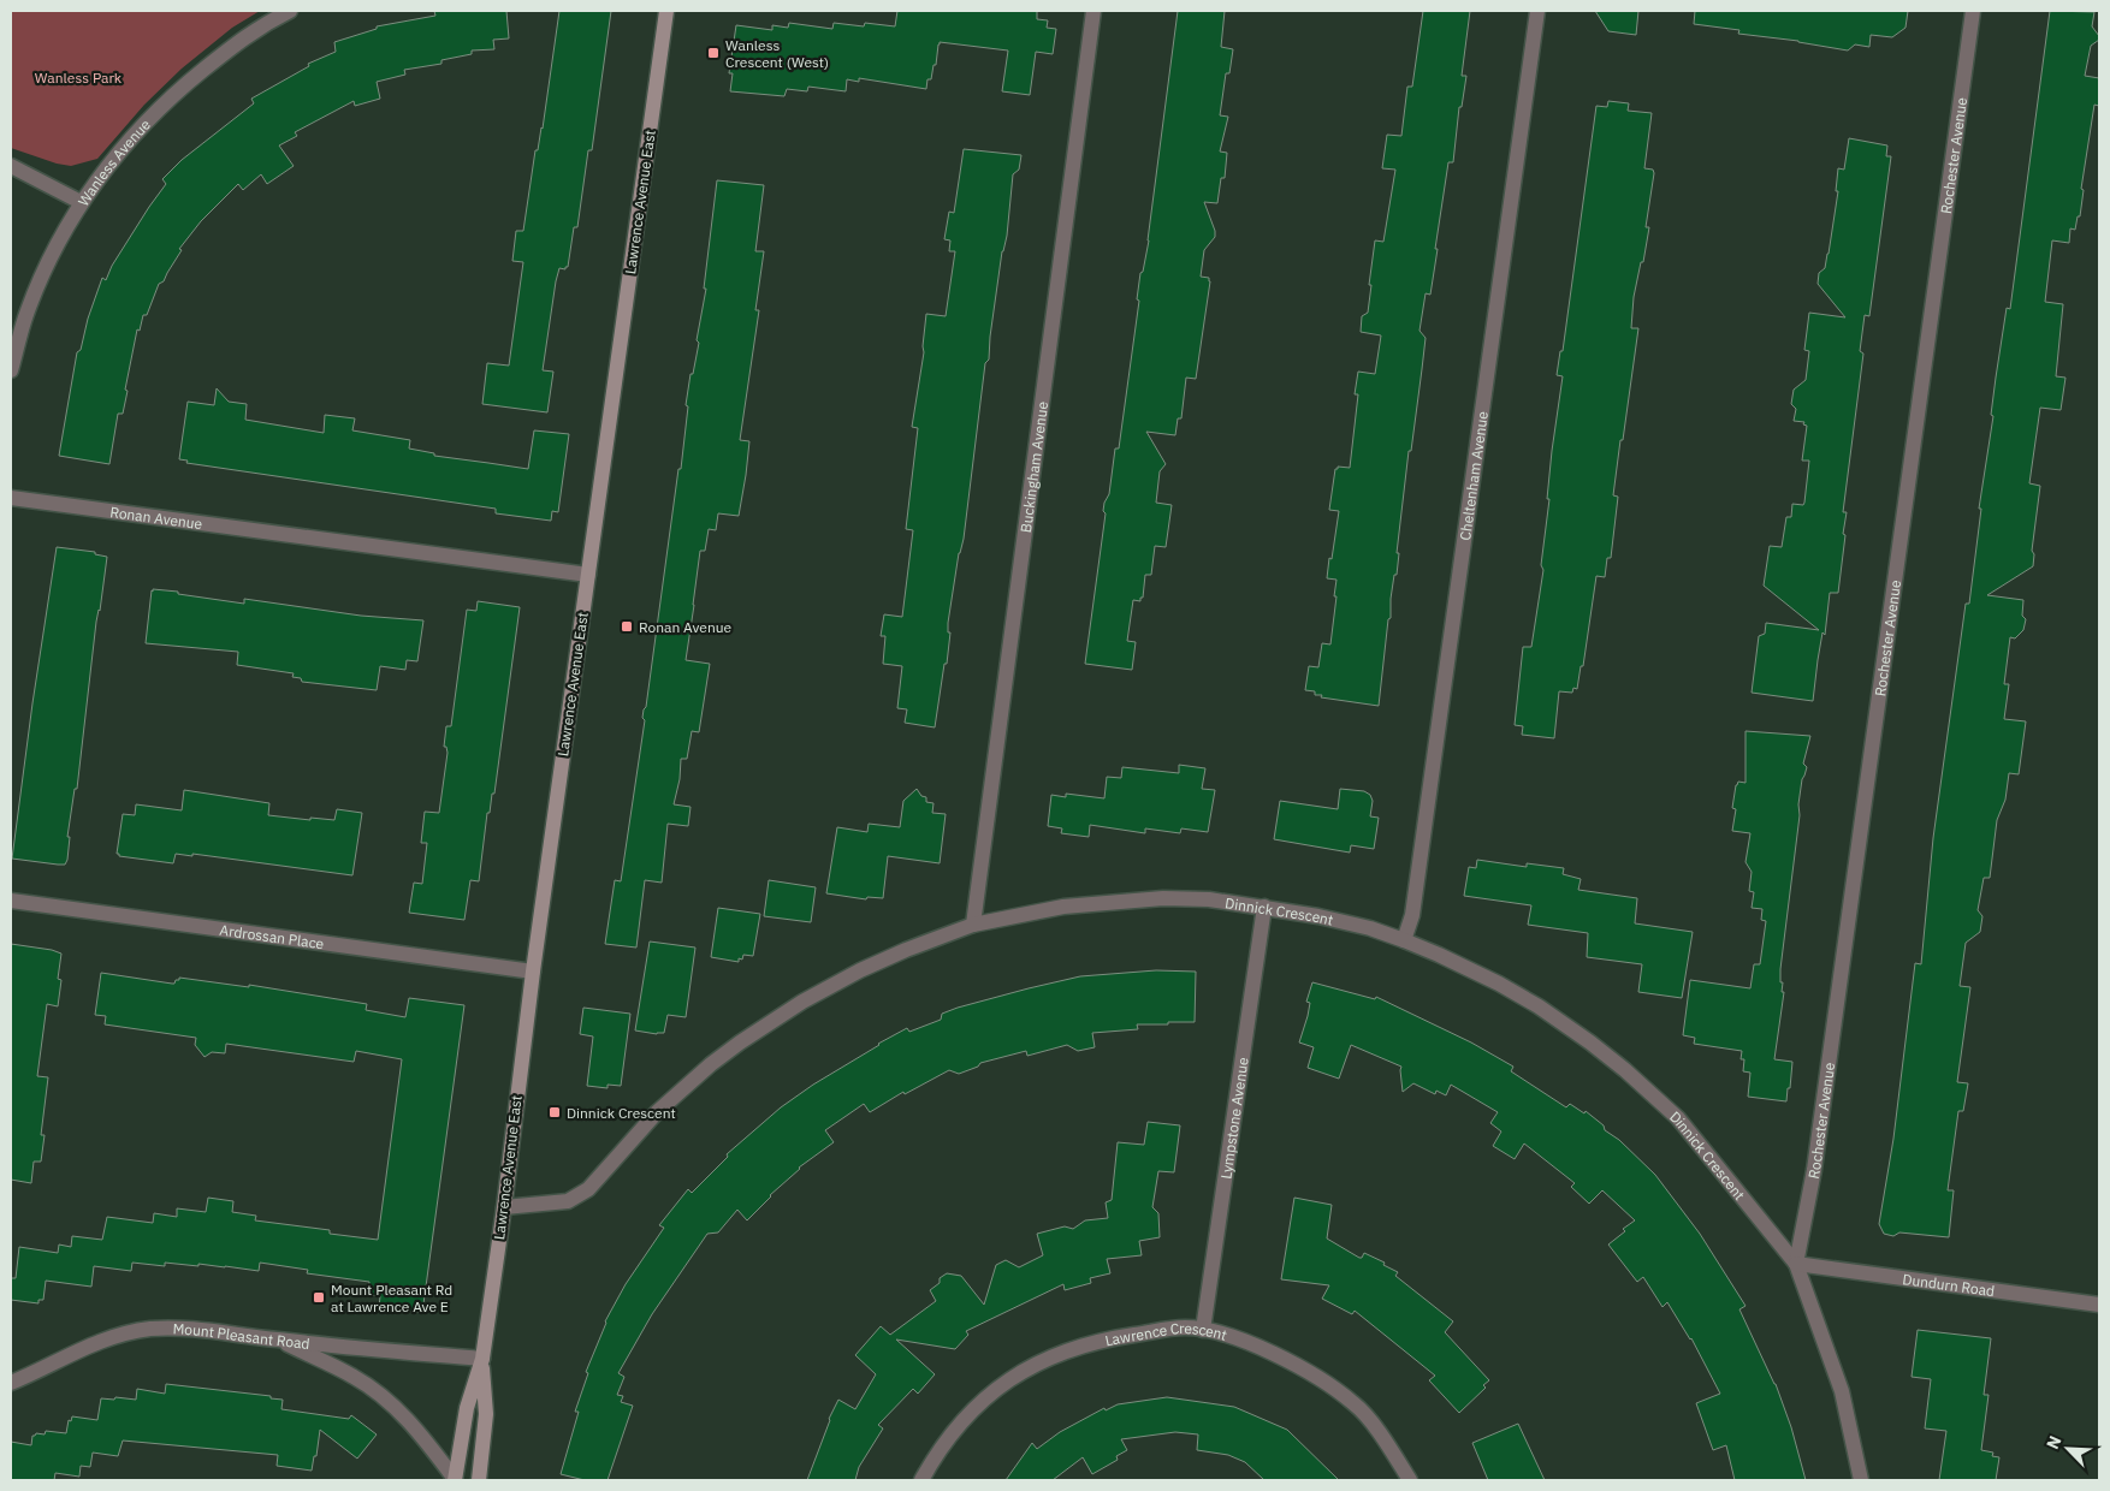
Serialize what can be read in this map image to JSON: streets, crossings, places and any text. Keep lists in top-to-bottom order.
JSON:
{
  "streets": {
    "main road": ["Lawrence Avenue East"],
    "street": [
      "Rochester Avenue",
      "Wanless Avenue",
      "Buckingham Avenue",
      "Cheltenham Avenue",
      "Ronan Avenue",
      "Dinnick Crescent",
      "Ardrossan Place",
      "Lympstone Avenue",
      "Dundurn Road",
      "Mount Pleasant Road",
      "Lawrence Crescent"
    ]
  },
  "crossings": [
    ["Rochester Avenue", "Dinnick Crescent"],
    ["Rochester Avenue", "Dundurn Road"],
    ["Lawrence Avenue East", "Ronan Avenue"],
    ["Lawrence Avenue East", "Dinnick Crescent"],
    ["Lawrence Avenue East", "Ardrossan Place"],
    ["Lawrence Avenue East", "Mount Pleasant Road"],
    ["Buckingham Avenue", "Dinnick Crescent"],
    ["Cheltenham Avenue", "Dinnick Crescent"],
    ["Dinnick Crescent", "Lympstone Avenue"],
    ["Dinnick Crescent", "Dundurn Road"],
    ["Lympstone Avenue", "Lawrence Crescent"]
  ],
  "parks": ["Wanless Park"],
  "places": {
    "transit": [
      "Wanless Crescent (West)",
      "Ronan Avenue",
      "Dinnick Crescent",
      "Mount Pleasant Rd at Lawrence Ave E"
    ]
  },
  "north": "top left"
}
